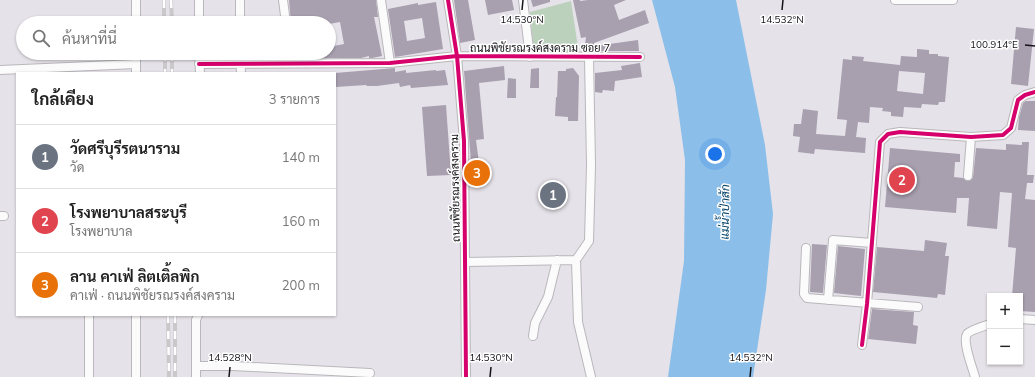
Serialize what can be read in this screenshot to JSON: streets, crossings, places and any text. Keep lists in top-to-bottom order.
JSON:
{
  "streets": {
    "street": ["ถนนพิชัยรณรงค์สงคราม ซอย 7", "ถนนพิชัยรณรงค์สงคราม"]
  },
  "crossings": [
    ["ถนนพิชัยรณรงค์สงคราม ซอย 7", "ถนนพิชัยรณรงค์สงคราม"]
  ],
  "water": ["แม่น้ำป่าสัก"],
  "page": {
    "search": "ค้นหาที่นี่",
    "heading": ["ใกล้เคียง", "3 รายการ"],
    "list": [
      {
        "mark": "1",
        "name": "วัดศรีบุรีรตนาราม",
        "note": "วัด",
        "value": "140 m"
      },
      {
        "mark": "2",
        "name": "โรงพยาบาลสระบุรี",
        "note": "โรงพยาบาล",
        "value": "160 m"
      },
      {
        "mark": "3",
        "name": "ลาน คาเฟ่ ลิตเติ้ลพิก",
        "note": "คาเฟ่ · ถนนพิชัยรณรงค์สงคราม",
        "value": "200 m"
      }
    ],
    "pins": ["3", "2", "1"],
    "map_buttons": ["+", "−"]
  },
  "coordinates": [
    "14.530°N",
    "14.532°N",
    "100.914°E",
    "14.528°N"
  ]
}
